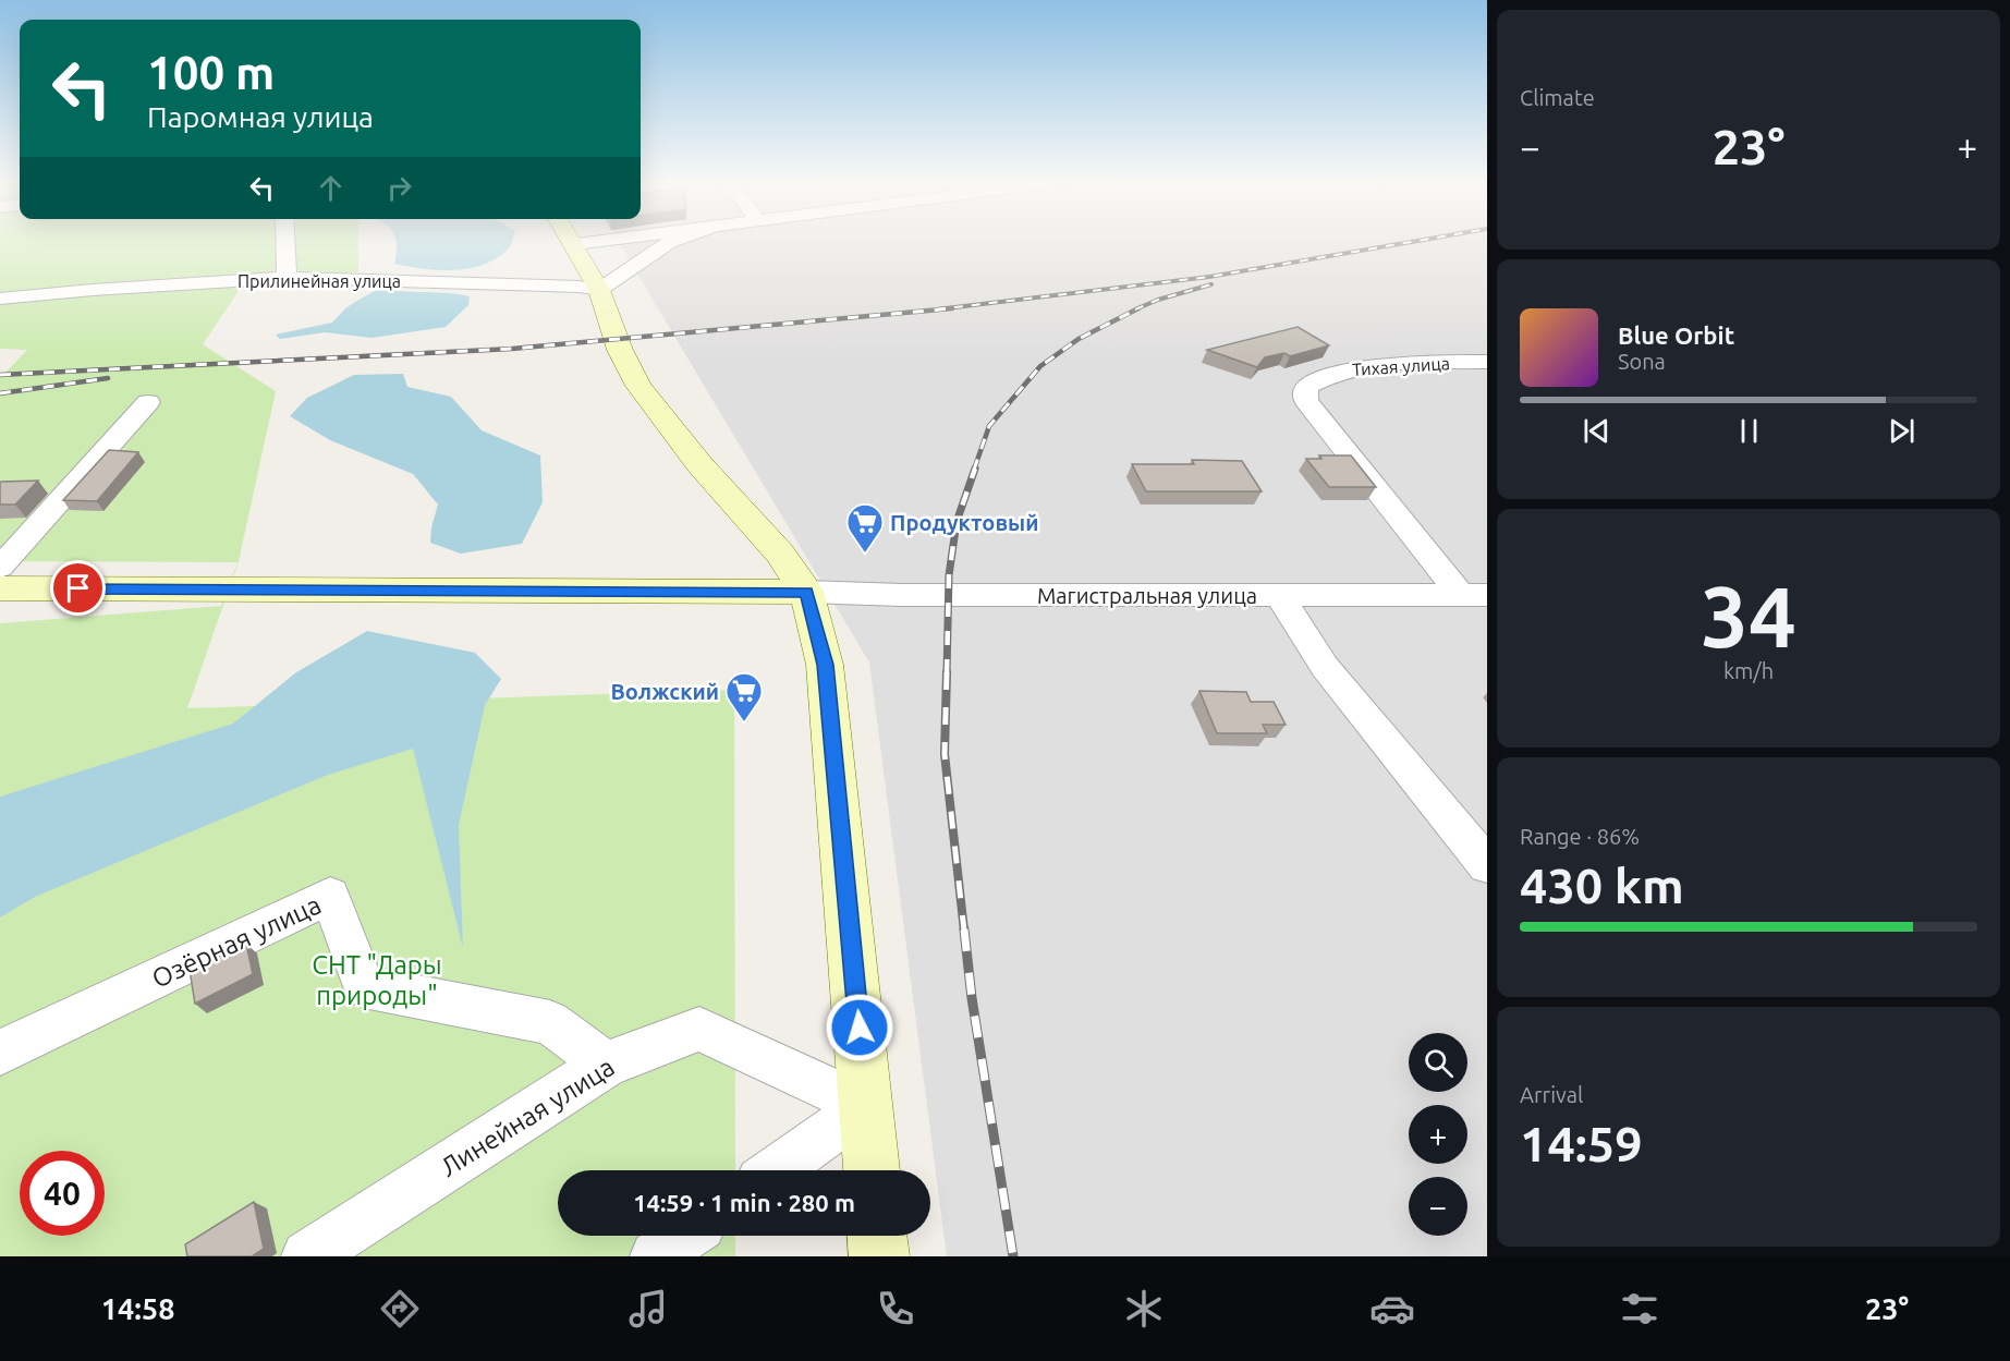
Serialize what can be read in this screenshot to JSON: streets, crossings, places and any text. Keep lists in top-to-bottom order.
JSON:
{
  "streets": {
    "street": [
      "Прилинейная улица",
      "Тихая улица",
      "Магистральная улица",
      "Озёрная улица",
      "Линейная улица"
    ]
  },
  "crossings": [
    ["Тихая улица", "Магистральная улица"],
    ["Озёрная улица", "Линейная улица"]
  ],
  "parks": ["СНТ \"Дары природы\""],
  "places": {
    "supermarket": ["Продуктовый", "Волжский"]
  },
  "page": {
    "tile": [
      "Climate",
      ["34", "km/h"],
      ["Range · 86%", "430 km"],
      ["Arrival", "14:59"]
    ],
    "turn": ["100 m", "Паромная улица"],
    "heat": ["−", "23°", "+"],
    "song": ["Blue Orbit", "Sona"],
    "map_buttons": ["+", "−"],
    "limit": "40",
    "trip": "14:59 · 1 min · 280 m",
    "tabs": ["14:58", "23°"]
  }
}
